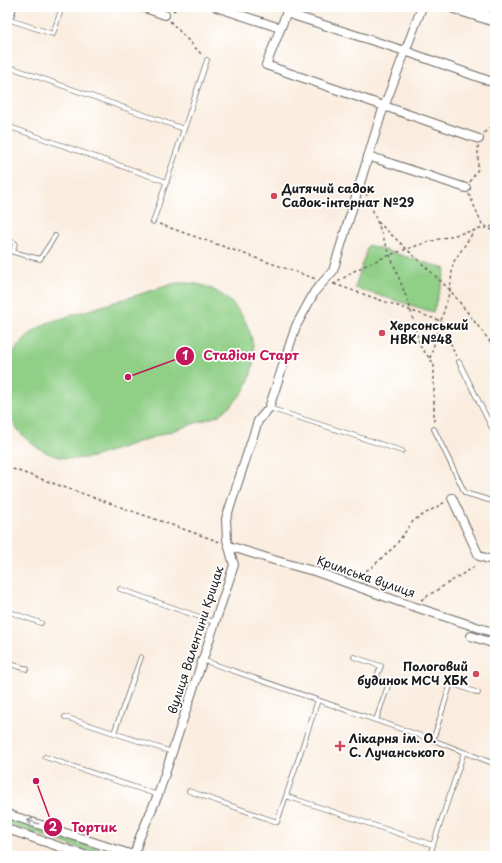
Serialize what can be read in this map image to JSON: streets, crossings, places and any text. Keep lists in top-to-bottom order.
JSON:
{
  "streets": {
    "street": ["Кримська вулиця", "вулиця Валентини Крицак"]
  },
  "crossings": [
    ["Кримська вулиця", "вулиця Валентини Крицак"]
  ],
  "places": {
    "other": [
      "Дитячий садок Садок-інтернат №29",
      "Херсонський НВК №48",
      "Стадіон Старт",
      "Пологовий будинок МСЧ ХБК",
      "Тортик"
    ],
    "health": ["Лікарня ім. О. С. Лучанського"]
  }
}
